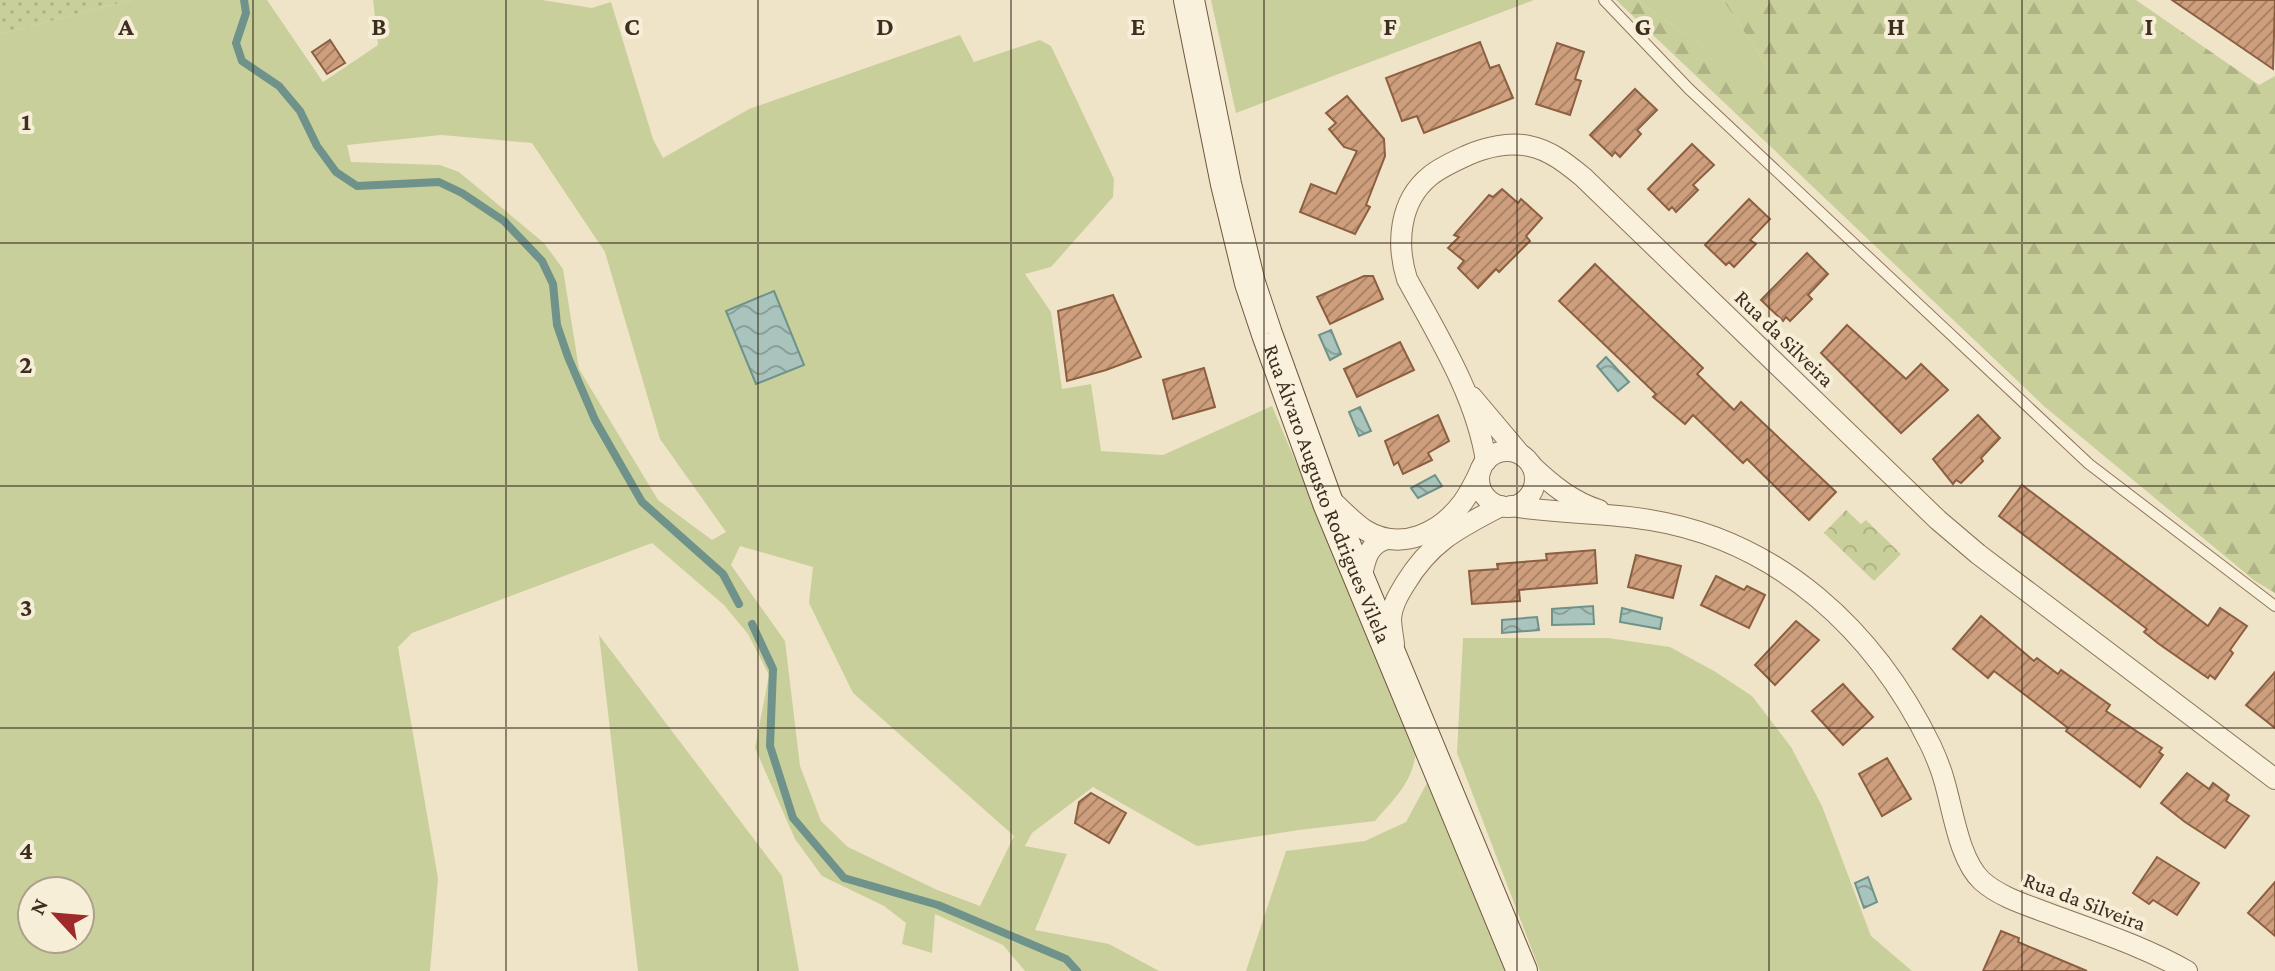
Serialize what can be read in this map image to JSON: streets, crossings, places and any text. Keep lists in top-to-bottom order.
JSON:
{
  "streets": {
    "main road": ["Rua Álvaro Augusto Rodrigues Vilela"],
    "street": ["Rua da Silveira"]
  },
  "north": "top left",
  "grid": {
    "columns": [
      "A",
      "B",
      "C",
      "D",
      "E",
      "F",
      "G",
      "H",
      "I"
    ],
    "rows": [
      "1",
      "2",
      "3",
      "4"
    ]
  }
}
